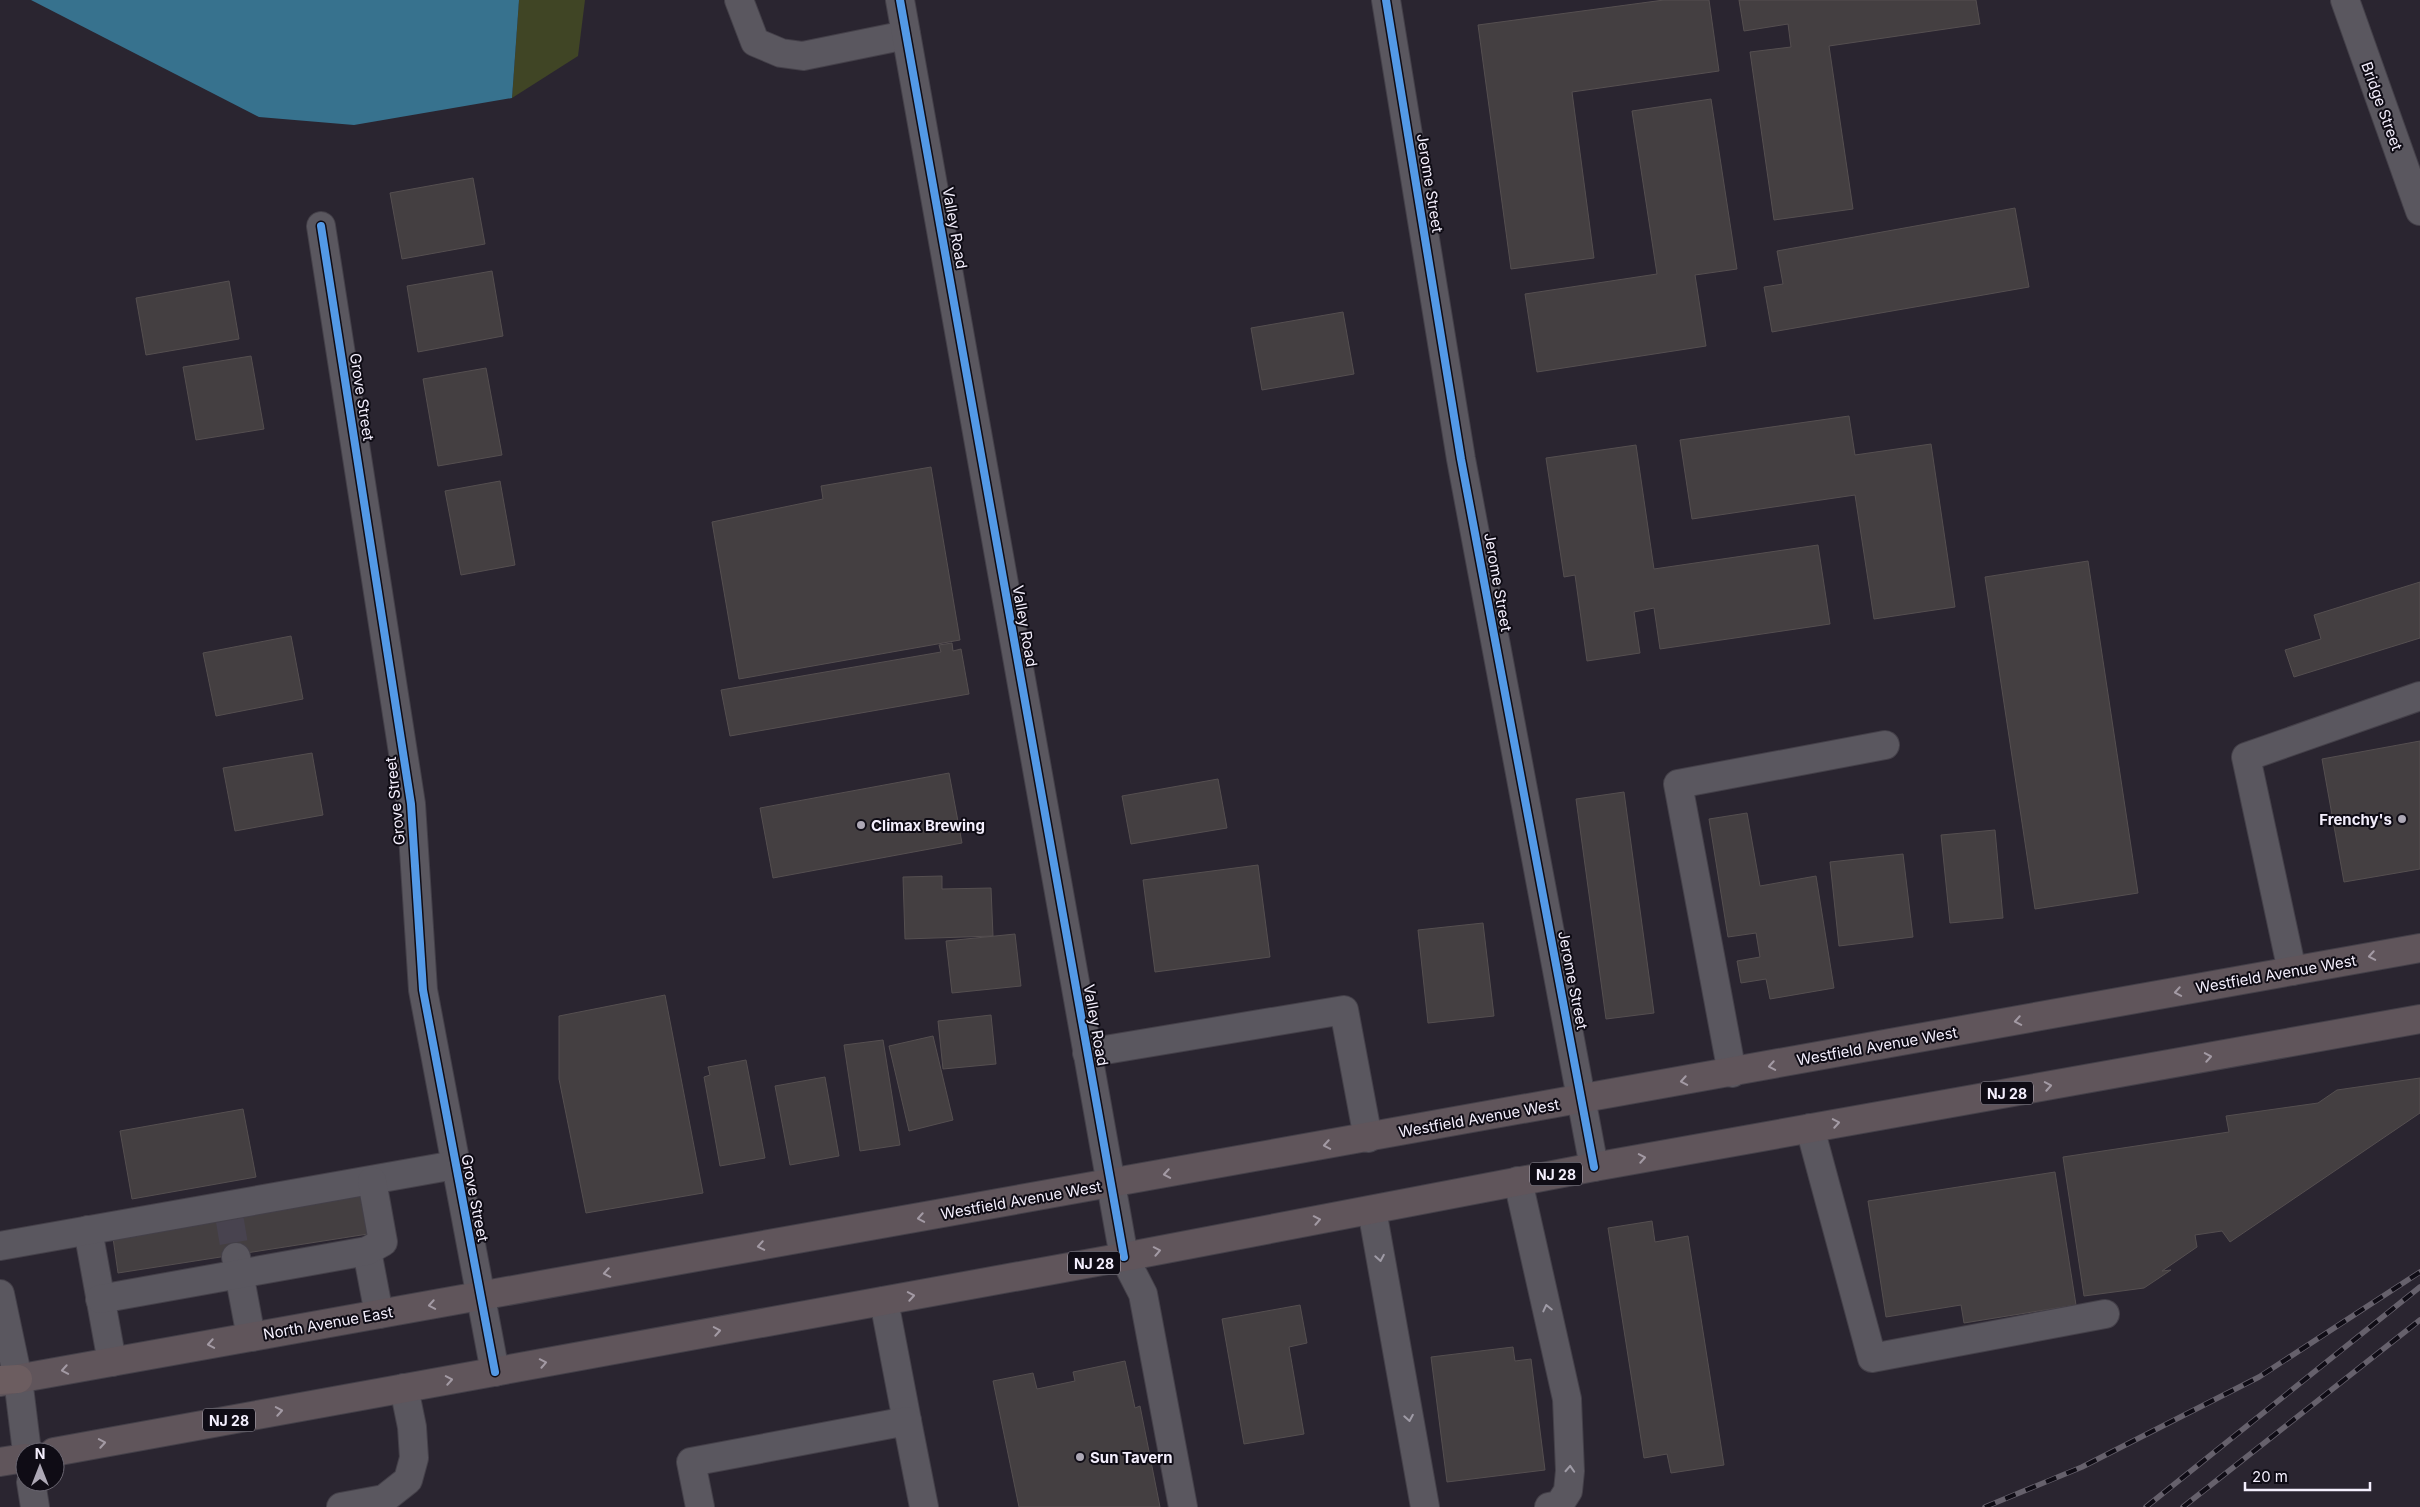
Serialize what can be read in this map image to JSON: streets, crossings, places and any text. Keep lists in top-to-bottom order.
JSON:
{
  "streets": {
    "main road": ["Westfield Avenue West", "NJ 28", "North Avenue East"],
    "street": [
      "Bridge Street",
      "Jerome Street",
      "Valley Road",
      "Grove Street"
    ]
  },
  "crossings": [
    ["Jerome Street", "Westfield Avenue West"],
    ["Jerome Street", "NJ 28"],
    ["Valley Road", "Westfield Avenue West"],
    ["Valley Road", "NJ 28"],
    ["Grove Street", "NJ 28"],
    ["Grove Street", "North Avenue East"],
    ["Westfield Avenue West", "North Avenue East"]
  ],
  "places": ["Frenchy's", "Climax Brewing", "Sun Tavern"],
  "scale_bar": "20 m",
  "north": "top"
}
